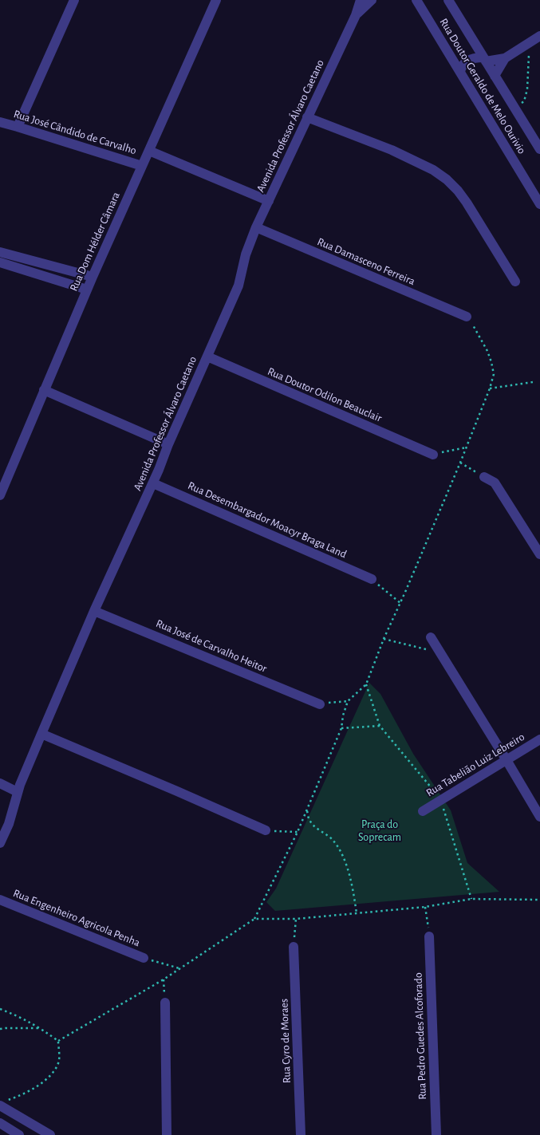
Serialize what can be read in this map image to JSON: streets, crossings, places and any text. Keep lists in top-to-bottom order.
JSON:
{
  "streets": {
    "street": [
      "Rua Doutor Geraldo de Melo Ourivio",
      "Avenida Professor Álvaro Caetano",
      "Rua José Cândido de Carvalho",
      "Rua Dom Hélder Câmara",
      "Rua Damasceno Ferreira",
      "Rua Doutor Odilon Beauclair",
      "Rua Desembargador Moacyr Braga Land",
      "Rua José de Carvalho Heitor",
      "Rua Tabelião Luiz Lebreiro",
      "Rua Engenheiro Agricola Penha",
      "Rua Pedro Guedes Alcoforado",
      "Rua Cyro de Moraes"
    ]
  },
  "crossings": [
    ["Avenida Professor Álvaro Caetano", "Rua Damasceno Ferreira"],
    ["Avenida Professor Álvaro Caetano", "Rua Doutor Odilon Beauclair"],
    ["Avenida Professor Álvaro Caetano", "Rua Desembargador Moacyr Braga Land"],
    ["Avenida Professor Álvaro Caetano", "Rua José de Carvalho Heitor"],
    ["Rua José Cândido de Carvalho", "Rua Dom Hélder Câmara"]
  ],
  "parks": ["Praça do Soprecam"]
}
